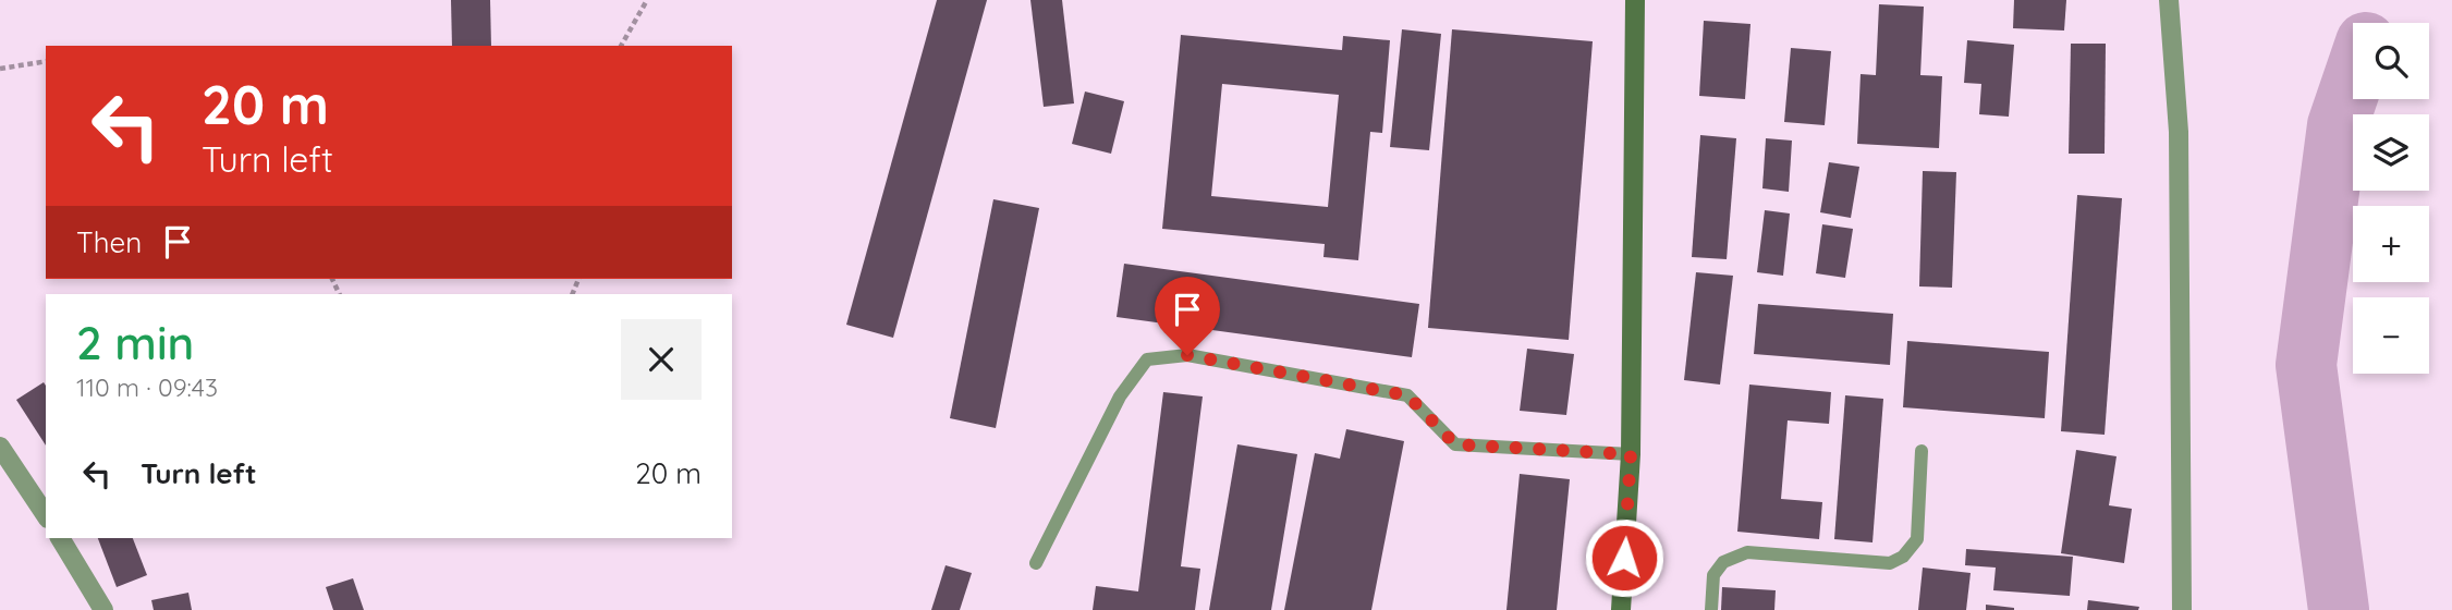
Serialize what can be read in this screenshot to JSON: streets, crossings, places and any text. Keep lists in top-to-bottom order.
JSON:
{
  "page": {
    "map_buttons": ["+", "−"],
    "turn": ["20 m", "Turn left"],
    "then": "Then",
    "heading": ["2 min", "110 m · 09:43"],
    "list": [
      {
        "name": "Turn left",
        "value": "20 m"
      }
    ]
  }
}
